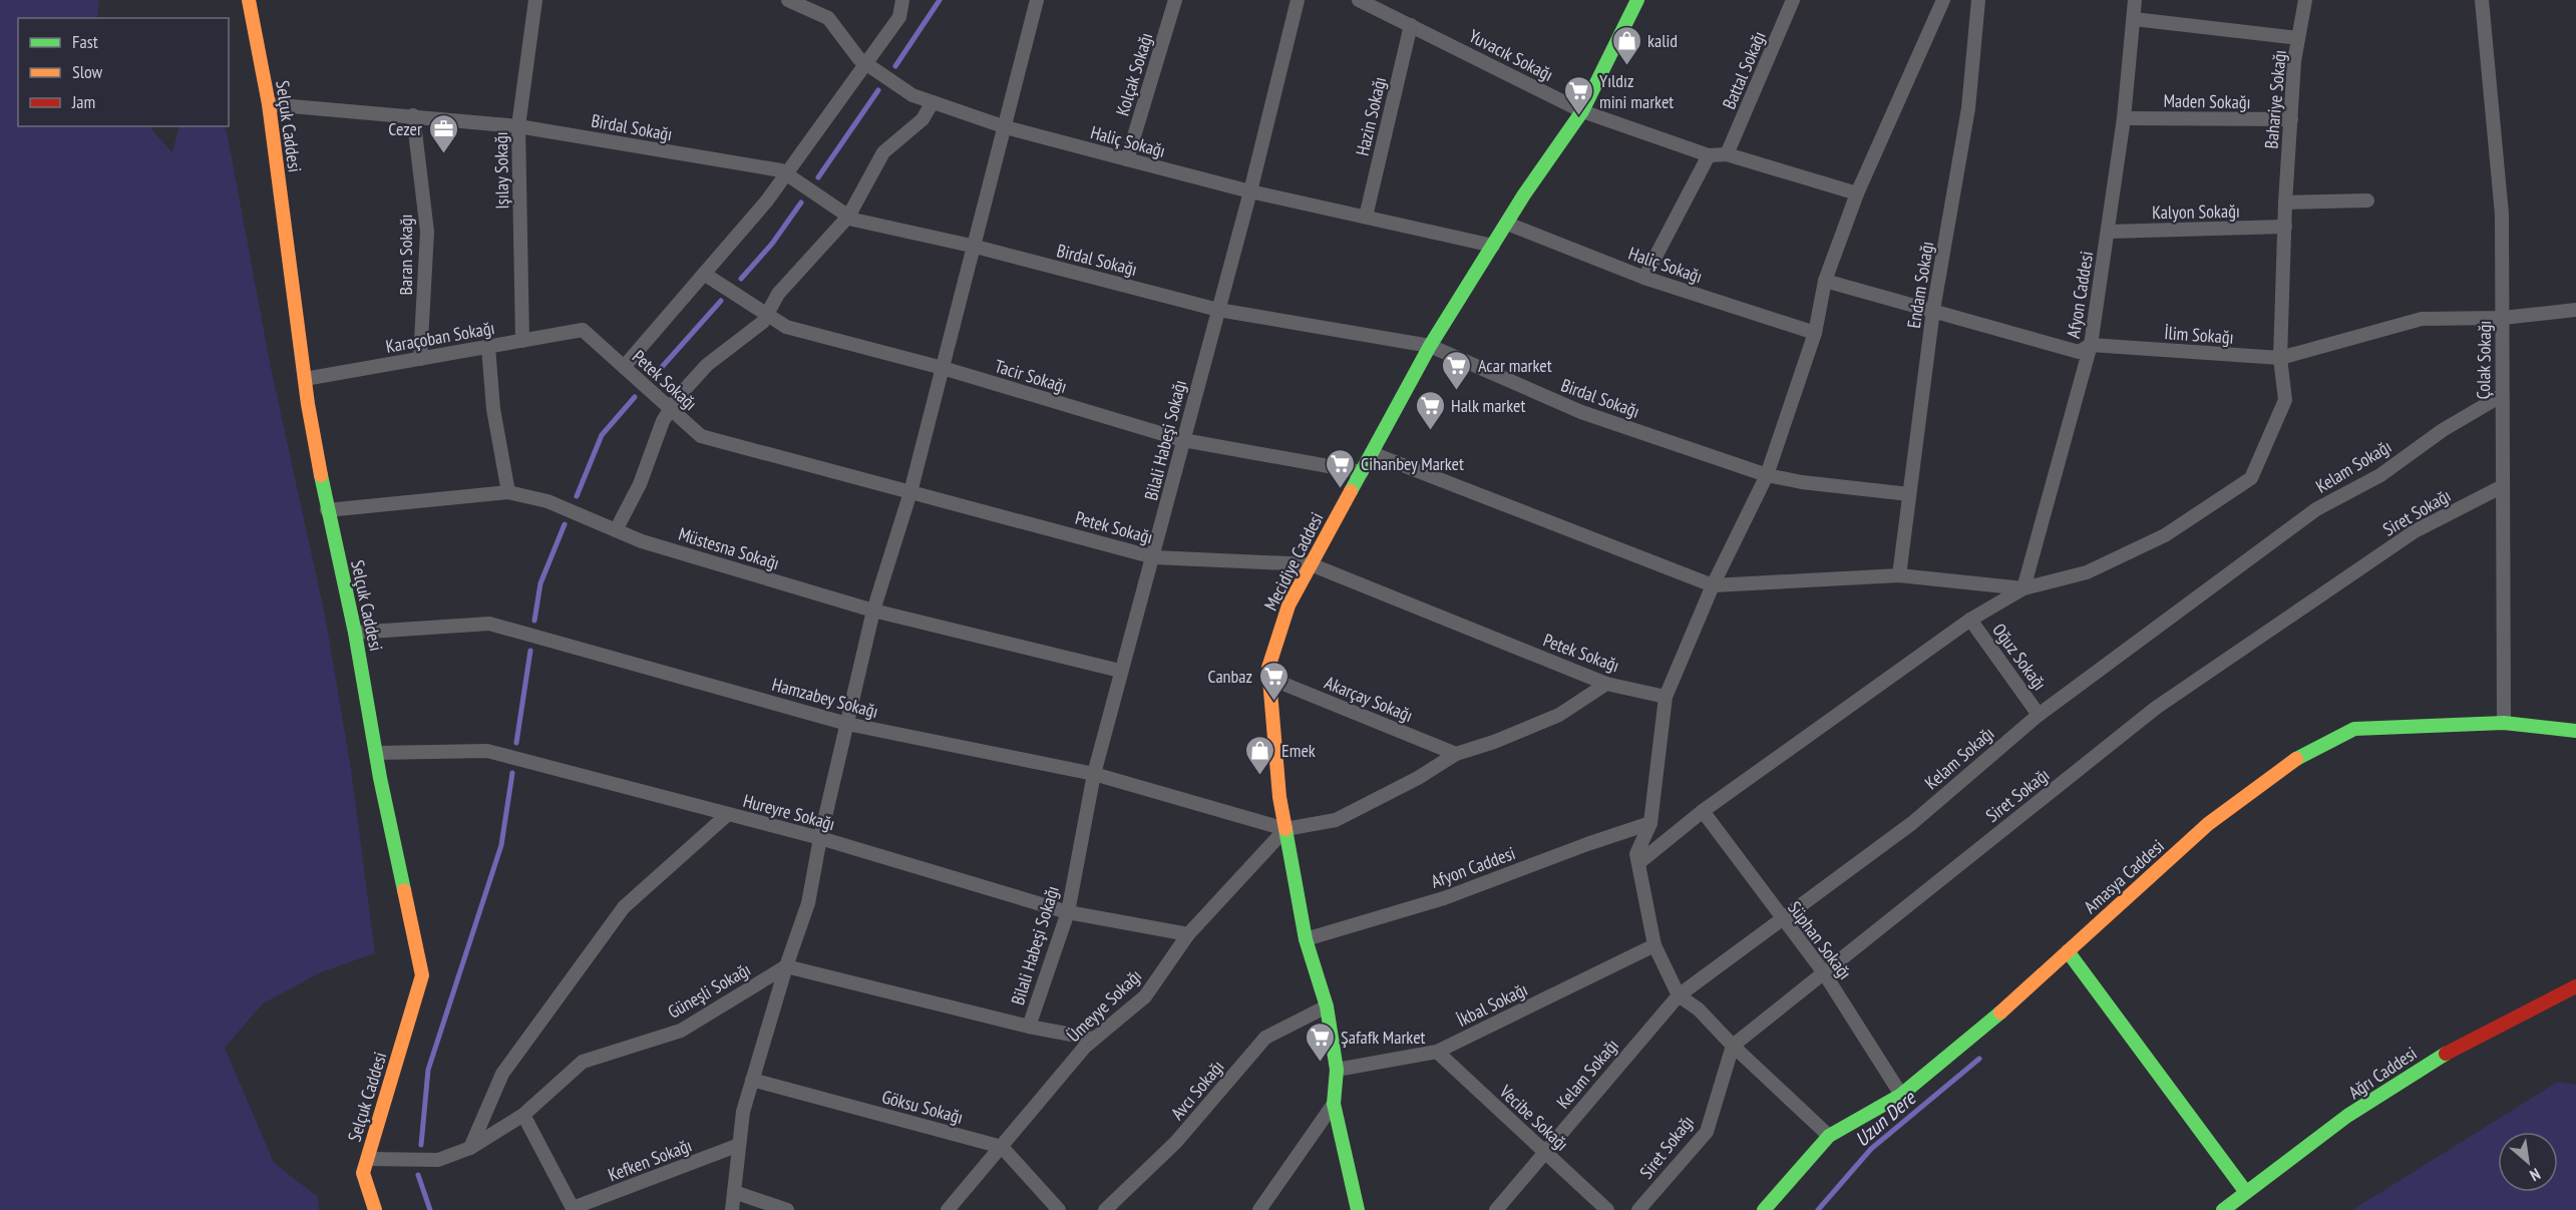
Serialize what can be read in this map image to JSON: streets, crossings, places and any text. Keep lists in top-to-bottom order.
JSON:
{
  "streets": {
    "street": [
      "Yuvacık Sokağı",
      "Battal Sokağı",
      "Kolçak Sokağı",
      "Bahariye Sokağı",
      "Maden Sokağı",
      "Hazin Sokağı",
      "Selçuk Caddesi",
      "Birdal Sokağı",
      "Haliç Sokağı",
      "Işılay Sokağı",
      "Kalyon Sokağı",
      "Baran Sokağı",
      "Endam Sokağı",
      "Afyon Caddesi",
      "İlim Sokağı",
      "Karaçoban Sokağı",
      "Çolak Sokağı",
      "Tacir Sokağı",
      "Petek Sokağı",
      "Bilali Habeşi Sokağı",
      "Kelam Sokağı",
      "Siret Sokağı",
      "Müstesna Sokağı",
      "Mecidiye Caddesi",
      "Oğuz Sokağı",
      "Hamzabey Sokağı",
      "Akarçay Sokağı",
      "Hureyre Sokağı",
      "Amasya Caddesi",
      "Süphan Sokağı",
      "Güneşli Sokağı",
      "İkbal Sokağı",
      "Ümeyye Sokağı",
      "Ağrı Caddesi",
      "Avcı Sokağı",
      "Göksu Sokağı",
      "Vecibe Sokağı",
      "Kefken Sokağı"
    ]
  },
  "crossings": [
    ["Yuvacık Sokağı", "Battal Sokağı"],
    ["Yuvacık Sokağı", "Hazin Sokağı"],
    ["Yuvacık Sokağı", "Mecidiye Caddesi"],
    ["Kolçak Sokağı", "Haliç Sokağı"],
    ["Bahariye Sokağı", "Maden Sokağı"],
    ["Bahariye Sokağı", "Kalyon Sokağı"],
    ["Bahariye Sokağı", "Afyon Caddesi"],
    ["Bahariye Sokağı", "İlim Sokağı"],
    ["Maden Sokağı", "Afyon Caddesi"],
    ["Hazin Sokağı", "Haliç Sokağı"],
    ["Selçuk Caddesi", "Birdal Sokağı"],
    ["Selçuk Caddesi", "Karaçoban Sokağı"],
    ["Selçuk Caddesi", "Müstesna Sokağı"],
    ["Selçuk Caddesi", "Hamzabey Sokağı"],
    ["Selçuk Caddesi", "Hureyre Sokağı"],
    ["Selçuk Caddesi", "Güneşli Sokağı"],
    ["Birdal Sokağı", "Işılay Sokağı"],
    ["Birdal Sokağı", "Baran Sokağı"],
    ["Birdal Sokağı", "Endam Sokağı"],
    ["Birdal Sokağı", "Bilali Habeşi Sokağı"],
    ["Birdal Sokağı", "Mecidiye Caddesi"],
    ["Haliç Sokağı", "Bilali Habeşi Sokağı"],
    ["Haliç Sokağı", "Mecidiye Caddesi"],
    ["Işılay Sokağı", "Karaçoban Sokağı"],
    ["Kalyon Sokağı", "Afyon Caddesi"],
    ["Baran Sokağı", "Karaçoban Sokağı"],
    ["Endam Sokağı", "İlim Sokağı"],
    ["Afyon Caddesi", "İlim Sokağı"],
    ["Afyon Caddesi", "Mecidiye Caddesi"],
    ["İlim Sokağı", "Çolak Sokağı"],
    ["Karaçoban Sokağı", "Petek Sokağı"],
    ["Çolak Sokağı", "Kelam Sokağı"],
    ["Çolak Sokağı", "Siret Sokağı"],
    ["Çolak Sokağı", "Amasya Caddesi"],
    ["Tacir Sokağı", "Bilali Habeşi Sokağı"],
    ["Tacir Sokağı", "Mecidiye Caddesi"],
    ["Petek Sokağı", "Bilali Habeşi Sokağı"],
    ["Petek Sokağı", "Mecidiye Caddesi"],
    ["Bilali Habeşi Sokağı", "Müstesna Sokağı"],
    ["Bilali Habeşi Sokağı", "Hamzabey Sokağı"],
    ["Bilali Habeşi Sokağı", "Hureyre Sokağı"],
    ["Kelam Sokağı", "Oğuz Sokağı"],
    ["Kelam Sokağı", "Süphan Sokağı"],
    ["Kelam Sokağı", "Vecibe Sokağı"],
    ["Siret Sokağı", "Süphan Sokağı"],
    ["Mecidiye Caddesi", "Hamzabey Sokağı"],
    ["Mecidiye Caddesi", "Akarçay Sokağı"],
    ["Mecidiye Caddesi", "İkbal Sokağı"],
    ["Mecidiye Caddesi", "Ümeyye Sokağı"],
    ["Mecidiye Caddesi", "Avcı Sokağı"],
    ["Hamzabey Sokağı", "Ümeyye Sokağı"],
    ["Hureyre Sokağı", "Ümeyye Sokağı"],
    ["Amasya Caddesi", "Süphan Sokağı"],
    ["İkbal Sokağı", "Vecibe Sokağı"],
    ["Ümeyye Sokağı", "Göksu Sokağı"]
  ],
  "water": ["Uzun Dere"],
  "places": {
    "shop": ["kalid", "Emek"],
    "supermarket": [
      "Yıldız mini market",
      "Acar market",
      "Halk market",
      "Cihanbey Market",
      "Canbaz",
      "Şafafk Market"
    ],
    "office": ["Cezer"]
  },
  "legend": ["Fast", "Slow", "Jam"],
  "north": "bottom right"
}
